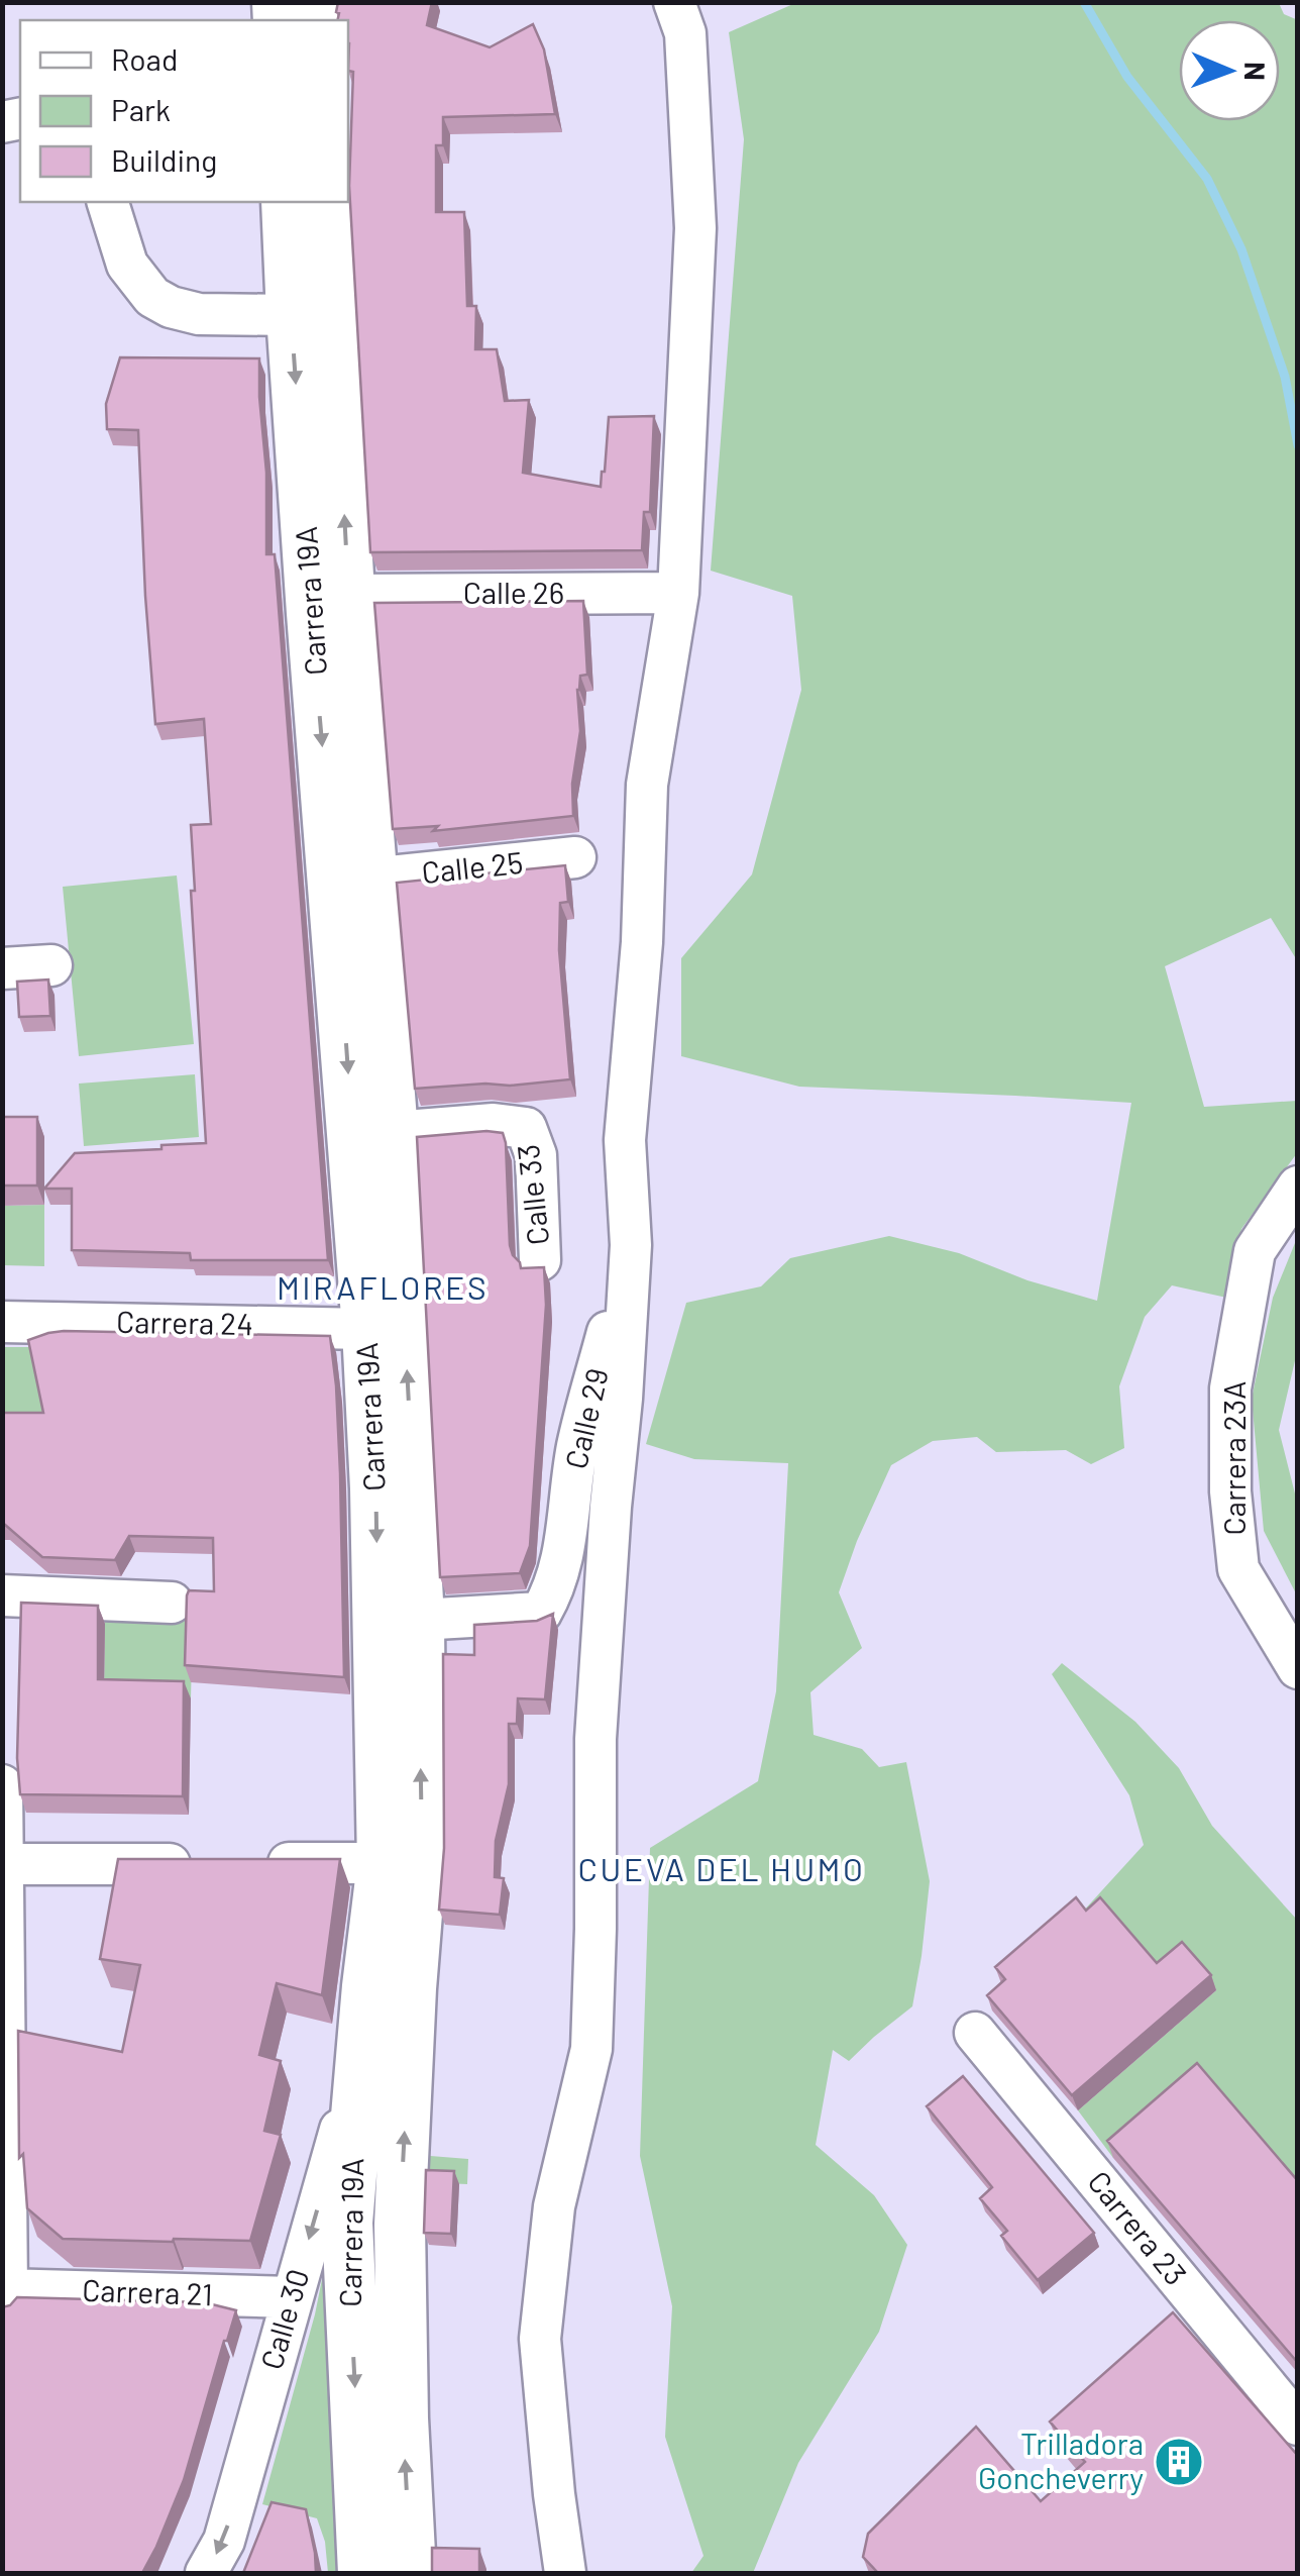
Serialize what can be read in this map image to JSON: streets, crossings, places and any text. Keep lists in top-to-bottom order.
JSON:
{
  "streets": {
    "main road": ["Carrera 19A"],
    "street": [
      "Calle 26",
      "Calle 25",
      "Calle 33",
      "Carrera 24",
      "Calle 29",
      "Carrera 23A",
      "Carrera 23",
      "Carrera 21",
      "Calle 30"
    ]
  },
  "crossings": [
    ["Calle 26", "Carrera 19A"],
    ["Carrera 19A", "Calle 25"],
    ["Carrera 19A", "Calle 33"],
    ["Carrera 19A", "Carrera 24"],
    ["Carrera 19A", "Calle 29"],
    ["Carrera 19A", "Calle 30"],
    ["Carrera 21", "Calle 30"]
  ],
  "districts": ["MIRAFLORES", "CUEVA DEL HUMO"],
  "places": {
    "building": ["Trilladora Goncheverry"]
  },
  "legend": ["Road", "Park", "Building"],
  "north": "right"
}
